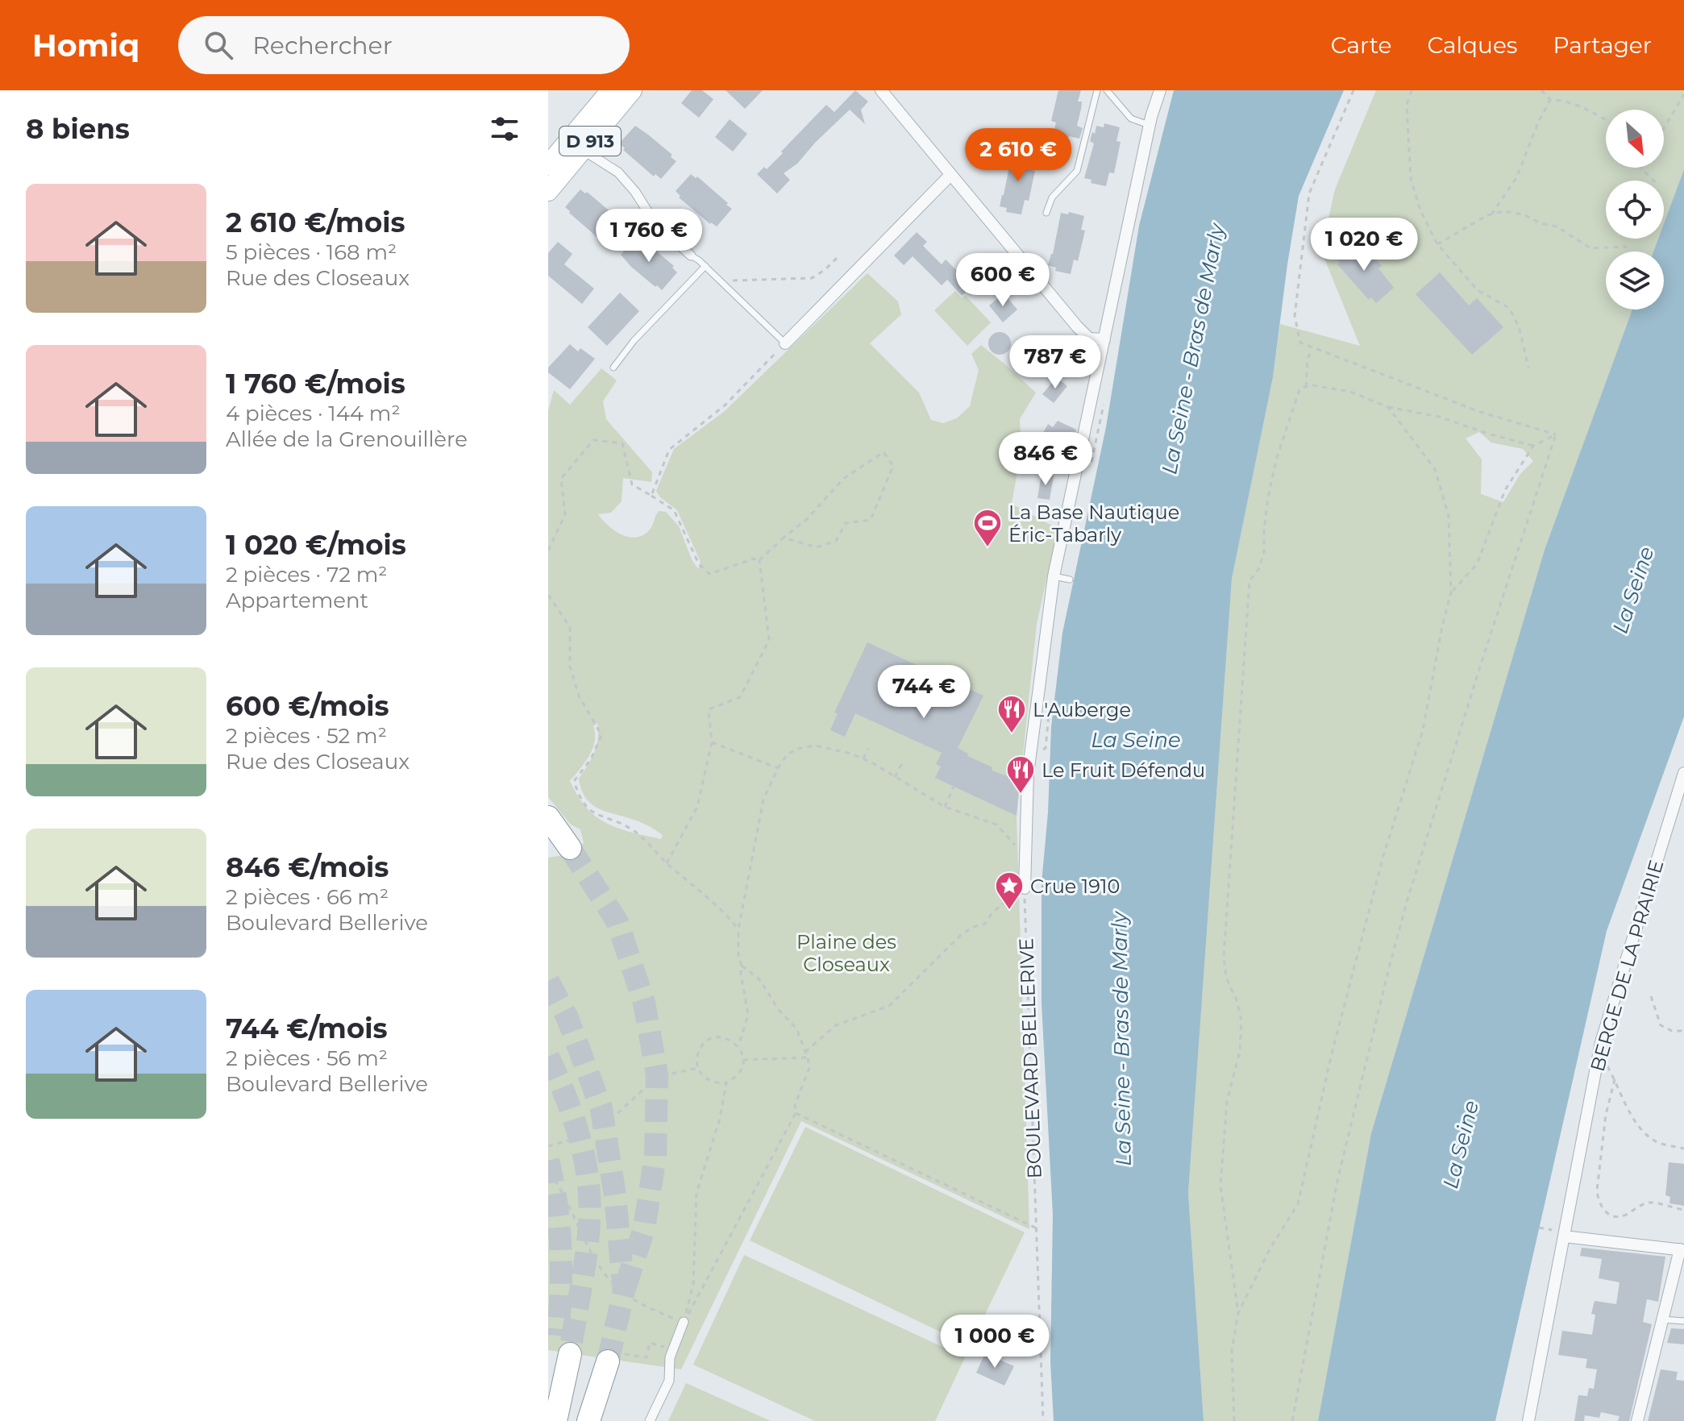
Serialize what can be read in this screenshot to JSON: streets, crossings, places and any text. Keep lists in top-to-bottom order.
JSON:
{
  "streets": {
    "main road": ["D 913"],
    "street": ["BERGE DE LA PRAIRIE"],
    "path": ["BOULEVARD BELLERIVE"]
  },
  "water": ["La Seine - Bras de Marly", "La Seine"],
  "parks": ["Plaine des Closeaux"],
  "places": {
    "sports": ["La Base Nautique Éric-Tabarly"],
    "restaurant": ["L'Auberge", "Le Fruit Défendu"],
    "place": ["Crue 1910"]
  },
  "north": "bottom right",
  "page": {
    "header": "Homiq",
    "search": "Rechercher",
    "nav": ["Carte", "Calques", "Partager"],
    "heading": "8 biens",
    "price": [
      "2 610 €",
      "1 760 €",
      "1 020 €",
      "600 €",
      "787 €",
      "846 €",
      "744 €",
      "1 000 €"
    ],
    "list": [
      {
        "name": "2 610 €/mois",
        "note": "5 pièces · 168 m² · Rue des Closeaux"
      },
      {
        "name": "1 760 €/mois",
        "note": "4 pièces · 144 m² · Allée de la Grenouillère"
      },
      {
        "name": "1 020 €/mois",
        "note": "2 pièces · 72 m² · Appartement"
      },
      {
        "name": "600 €/mois",
        "note": "2 pièces · 52 m² · Rue des Closeaux"
      },
      {
        "name": "846 €/mois",
        "note": "2 pièces · 66 m² · Boulevard Bellerive"
      },
      {
        "name": "744 €/mois",
        "note": "2 pièces · 56 m² · Boulevard Bellerive"
      }
    ]
  }
}
